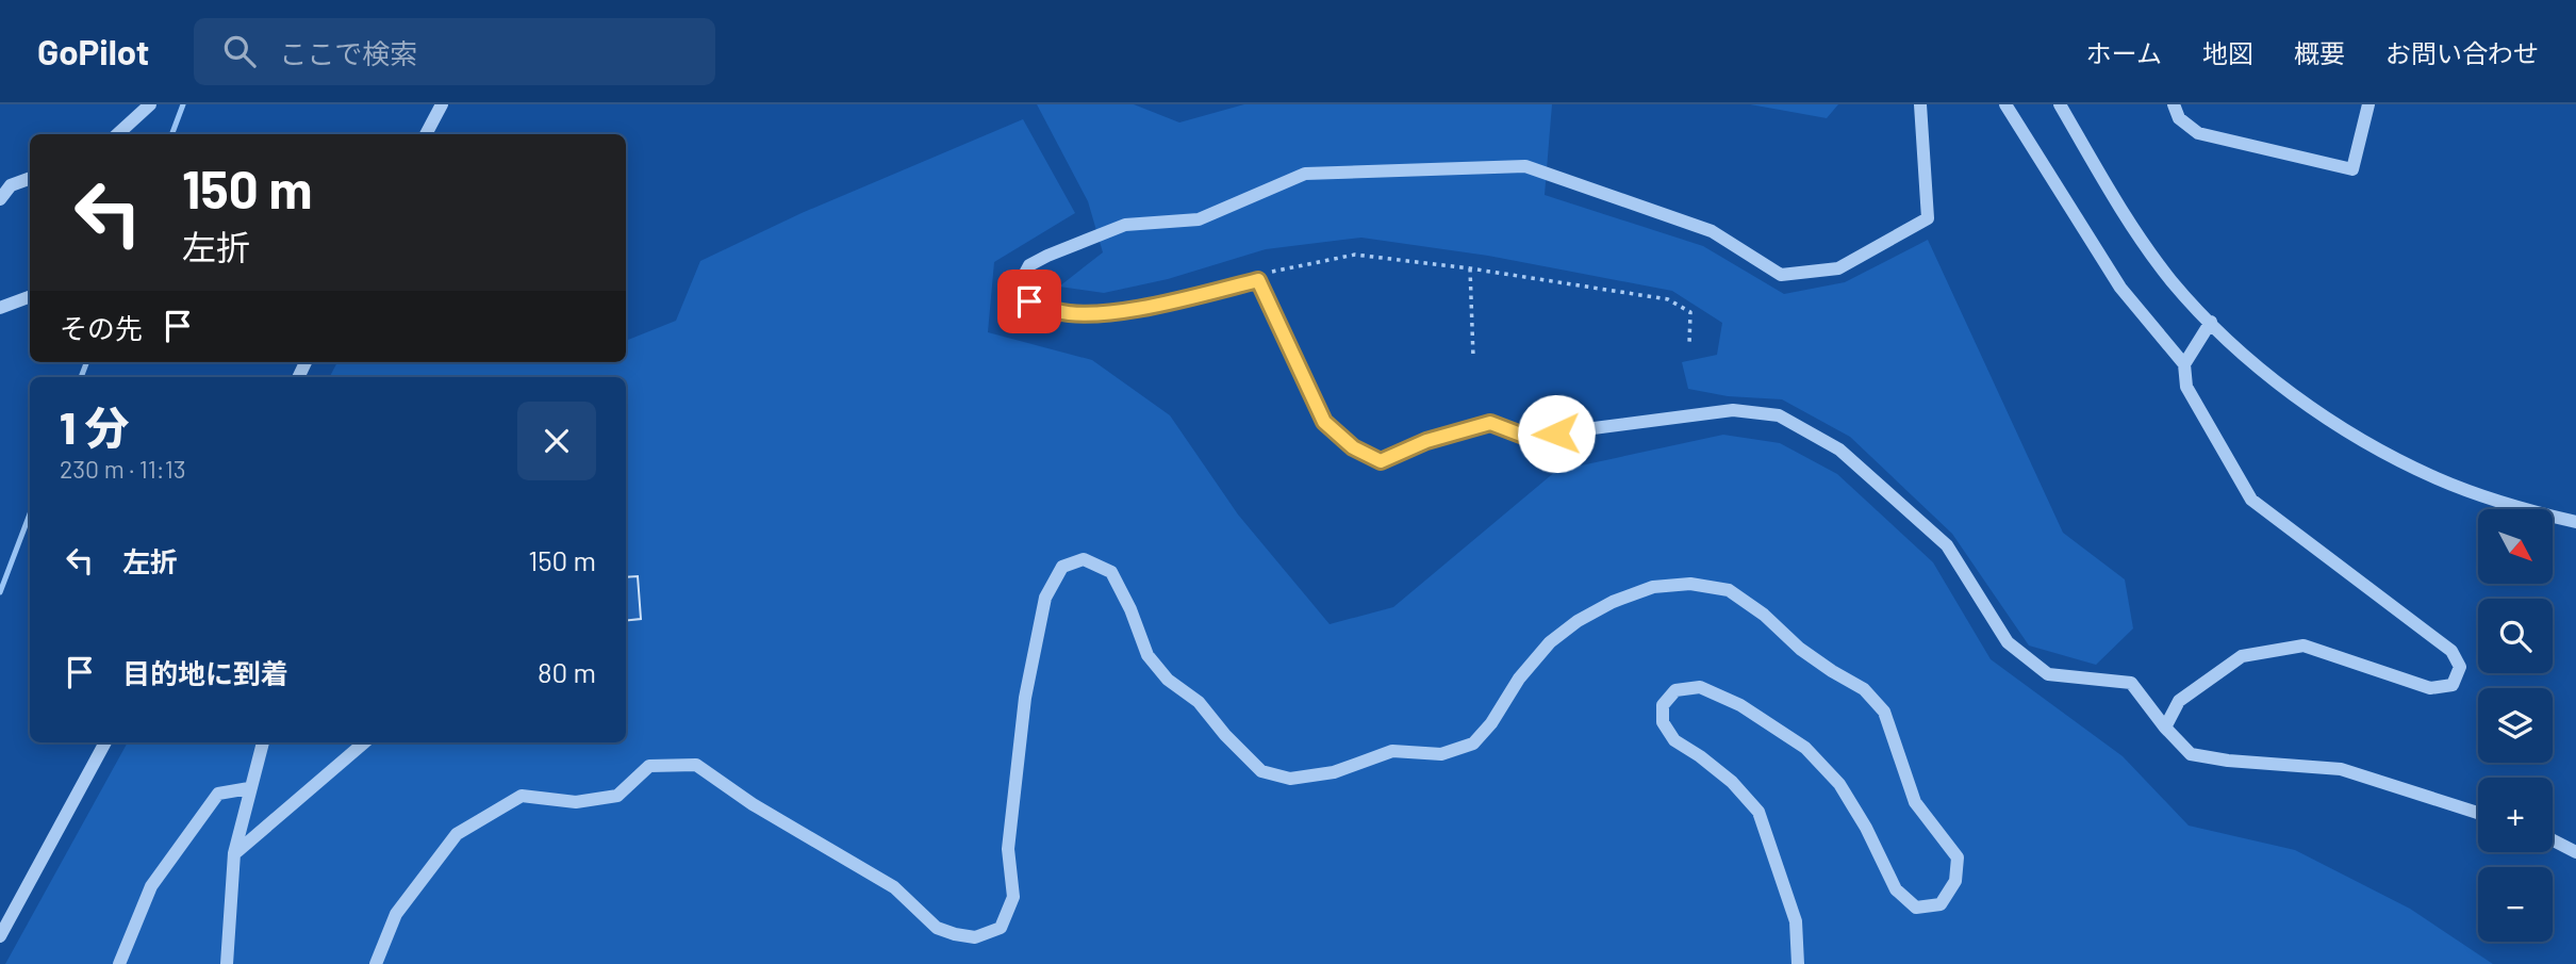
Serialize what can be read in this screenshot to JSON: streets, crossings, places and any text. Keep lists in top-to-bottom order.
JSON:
{
  "north": "bottom right",
  "page": {
    "header": "GoPilot",
    "search": "ここで検索",
    "nav": [
      "ホーム",
      "地図",
      "概要",
      "お問い合わせ"
    ],
    "turn": ["150 m", "左折"],
    "then": "その先",
    "heading": ["1 分", "230 m · 11:13"],
    "list": [
      {
        "name": "左折",
        "value": "150 m"
      },
      {
        "name": "目的地に到着",
        "value": "80 m"
      }
    ],
    "map_buttons": ["+", "−"]
  }
}
